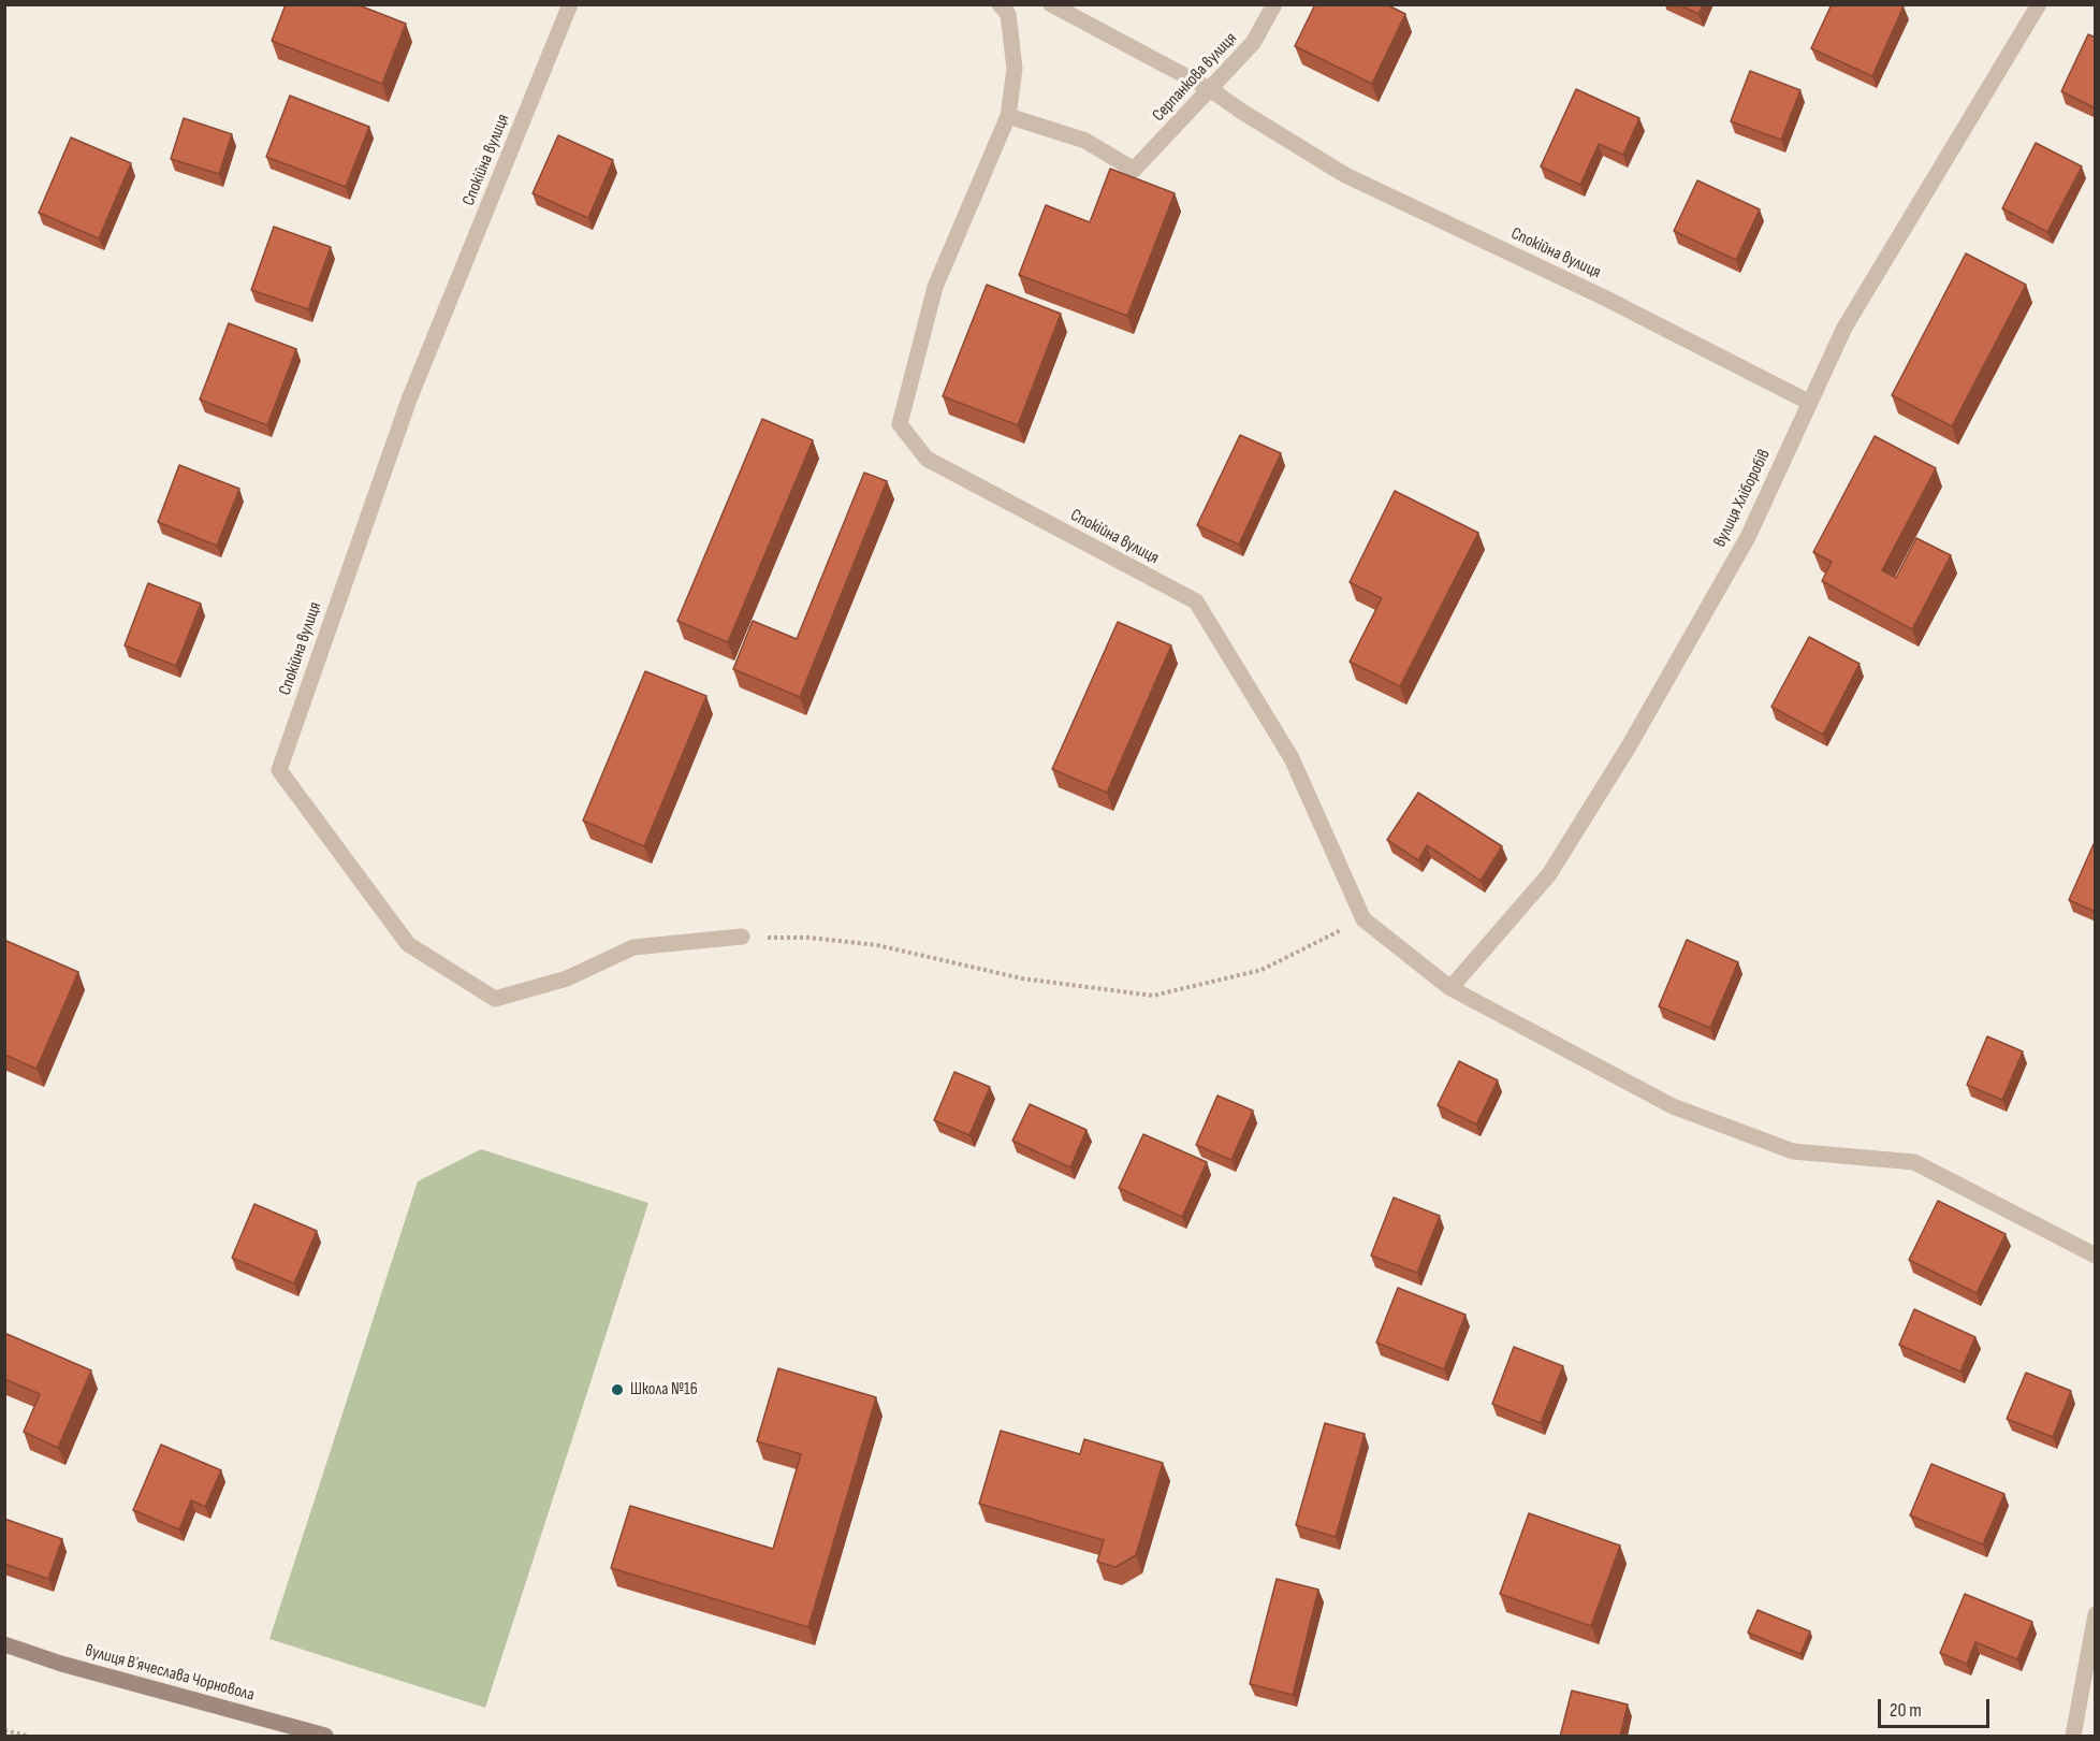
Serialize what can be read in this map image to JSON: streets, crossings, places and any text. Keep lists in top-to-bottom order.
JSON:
{
  "streets": {
    "main road": ["вулиця Вʼячеслава Чорновола"],
    "street": ["Серпанкова вулиця", "Спокійна вулиця", "вулиця Хліборобів"]
  },
  "crossings": [
    ["Серпанкова вулиця", "Спокійна вулиця"],
    ["Спокійна вулиця", "вулиця Хліборобів"]
  ],
  "places": ["Школа №16"],
  "scale_bar": "20 m"
}
